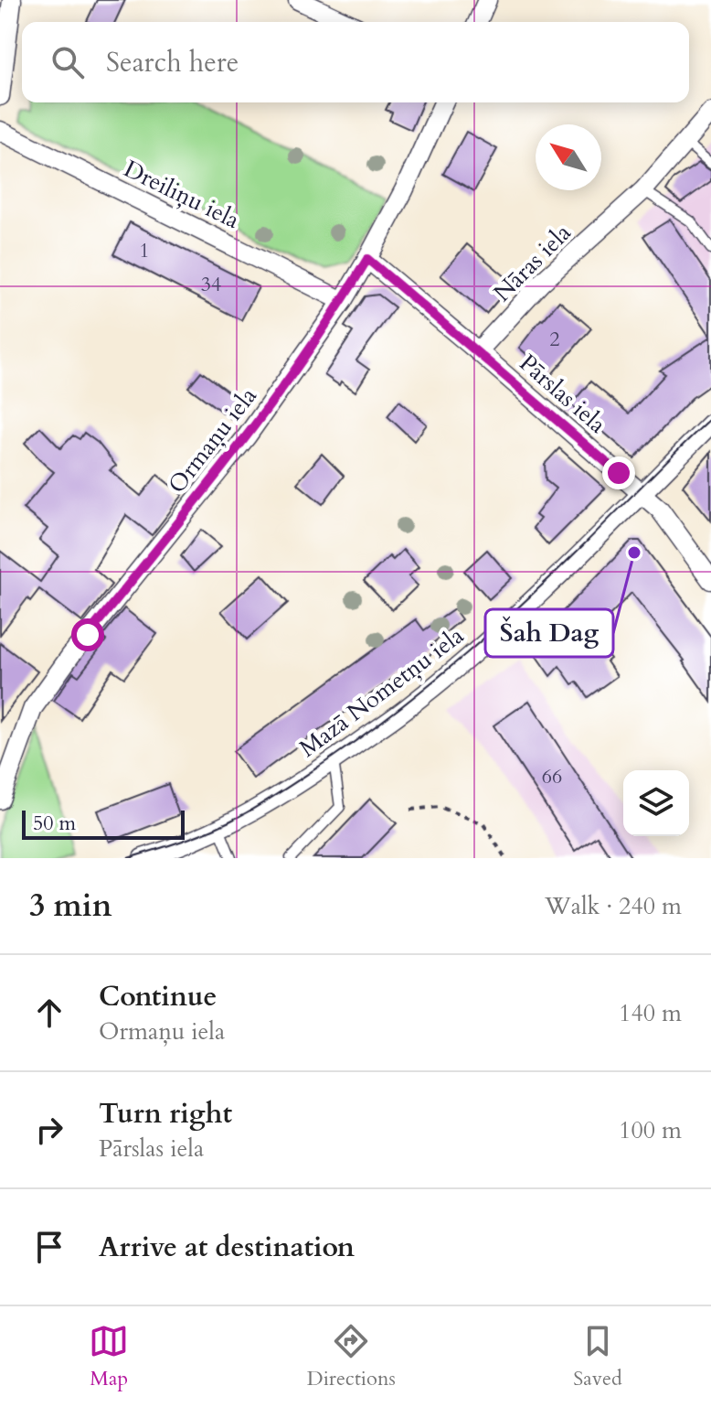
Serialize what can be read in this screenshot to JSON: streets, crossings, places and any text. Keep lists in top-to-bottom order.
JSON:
{
  "streets": {
    "street": [
      "Dreiliņu iela",
      "Nāras iela",
      "Pārslas iela",
      "Ormaņu iela",
      "Mazā Nometņu iela"
    ]
  },
  "crossings": [
    ["Dreiliņu iela", "Ormaņu iela"],
    ["Nāras iela", "Pārslas iela"],
    ["Pārslas iela", "Ormaņu iela"],
    ["Pārslas iela", "Mazā Nometņu iela"]
  ],
  "places": ["Šah Dag"],
  "house_numbers": [
    "1",
    "34",
    "2",
    "66"
  ],
  "scale_bar": "50 m",
  "north": "top left",
  "page": {
    "search": "Search here",
    "scale": "50 m",
    "heading": ["3 min", "Walk · 240 m"],
    "list": [
      ["Continue", "Ormaņu iela", "140 m"],
      ["Turn right", "Pārslas iela", "100 m"],
      "Arrive at destination"
    ],
    "nav": ["Map", "Directions", "Saved"]
  }
}
